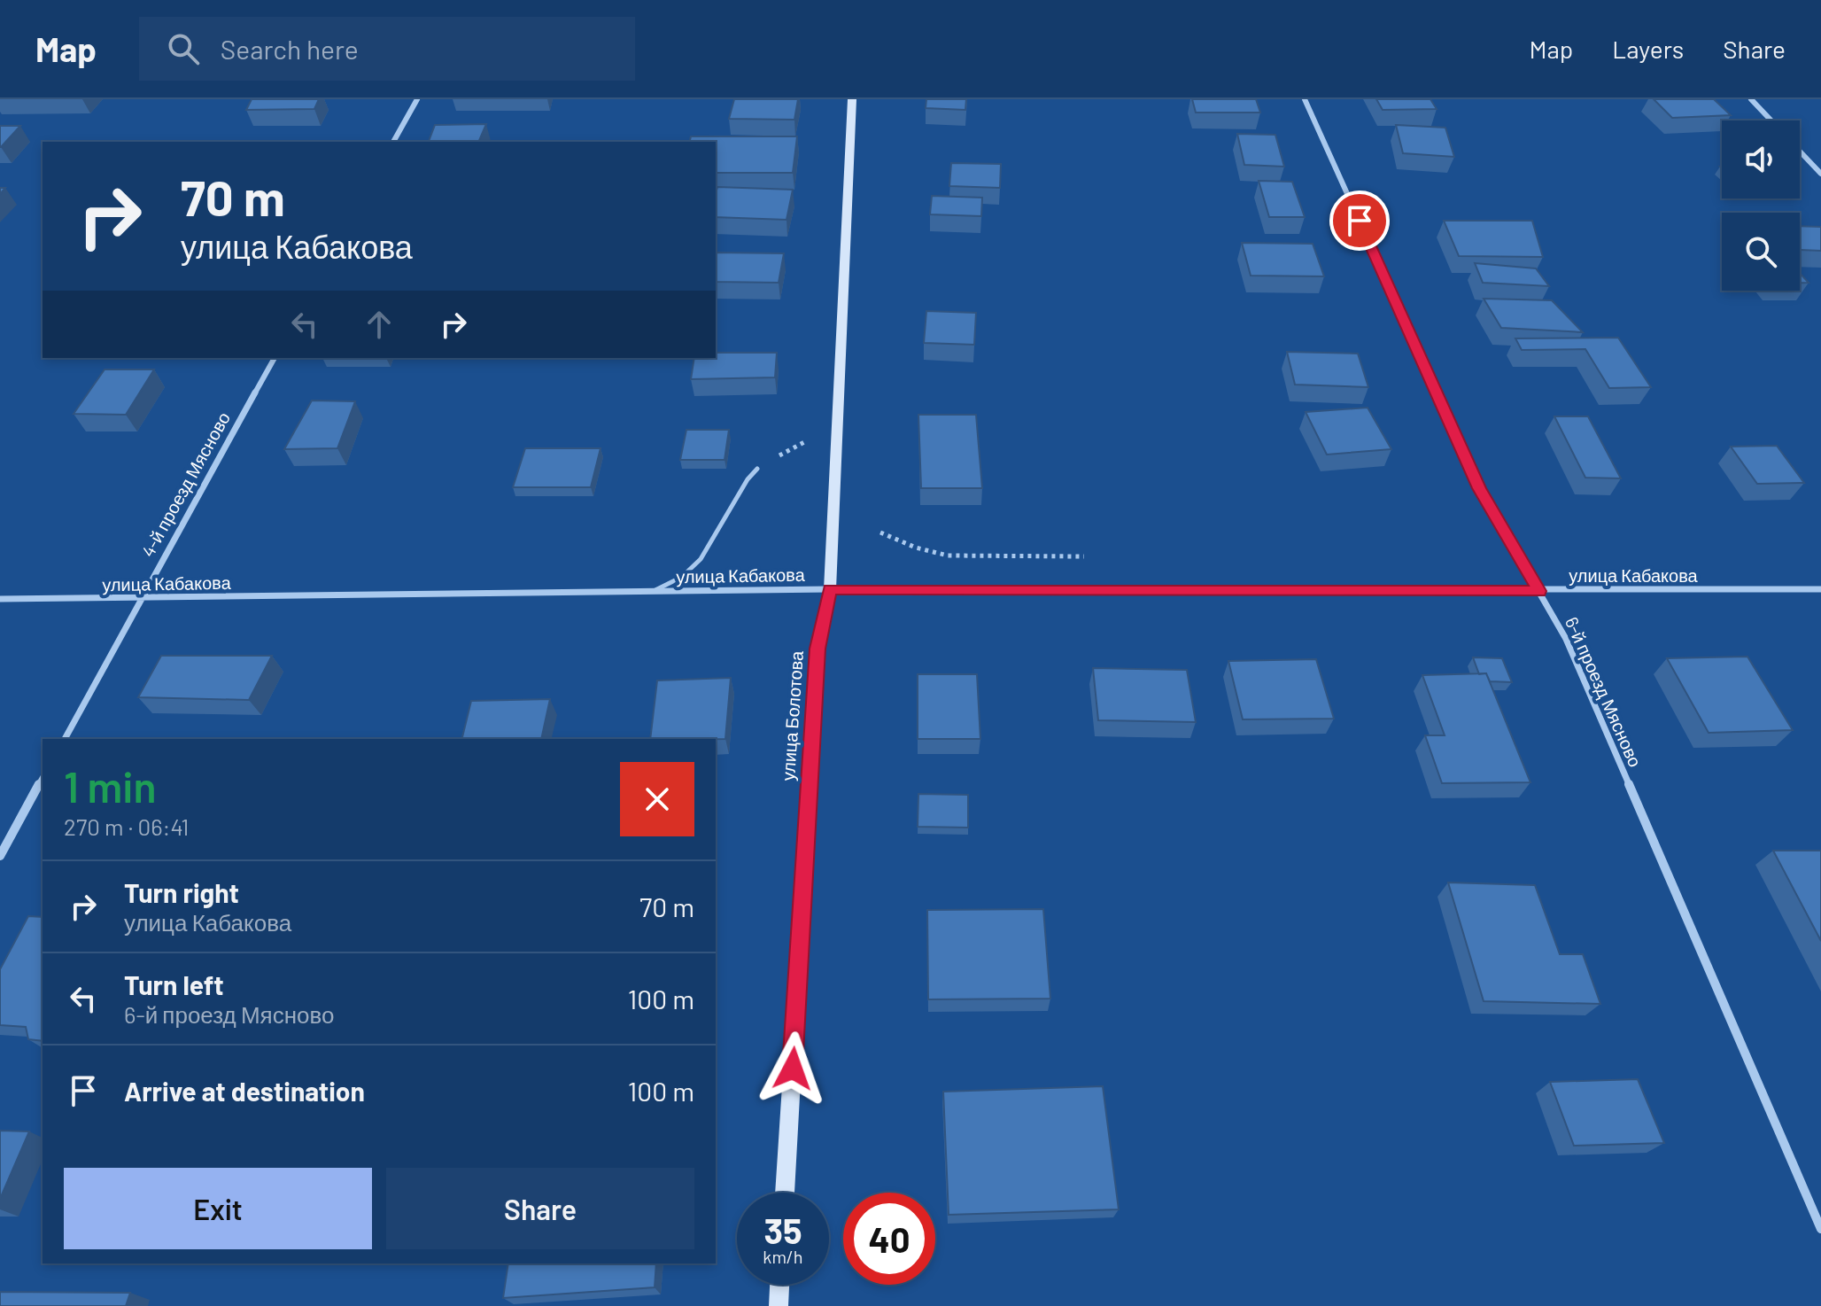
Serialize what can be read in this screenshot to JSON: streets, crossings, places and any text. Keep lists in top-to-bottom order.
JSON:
{
  "streets": {
    "street": [
      "4-й проезд Мясново",
      "улица Кабакова",
      "6-й проезд Мясново",
      "улица Болотова"
    ]
  },
  "crossings": [
    ["4-й проезд Мясново", "улица Кабакова"],
    ["улица Кабакова", "6-й проезд Мясново"],
    ["улица Кабакова", "улица Болотова"]
  ],
  "page": {
    "header": "Map",
    "search": "Search here",
    "nav": ["Map", "Layers", "Share"],
    "turn": ["70 m", "улица Кабакова"],
    "heading": ["1 min", "270 m · 06:41"],
    "list": [
      {
        "name": "Turn right",
        "note": "улица Кабакова",
        "value": "70 m"
      },
      {
        "name": "Turn left",
        "note": "6-й проезд Мясново",
        "value": "100 m"
      },
      {
        "name": "Arrive at destination",
        "value": "100 m"
      }
    ],
    "buttons": ["Exit", "Share"],
    "speed": "35 km/h",
    "limit": "40"
  }
}
